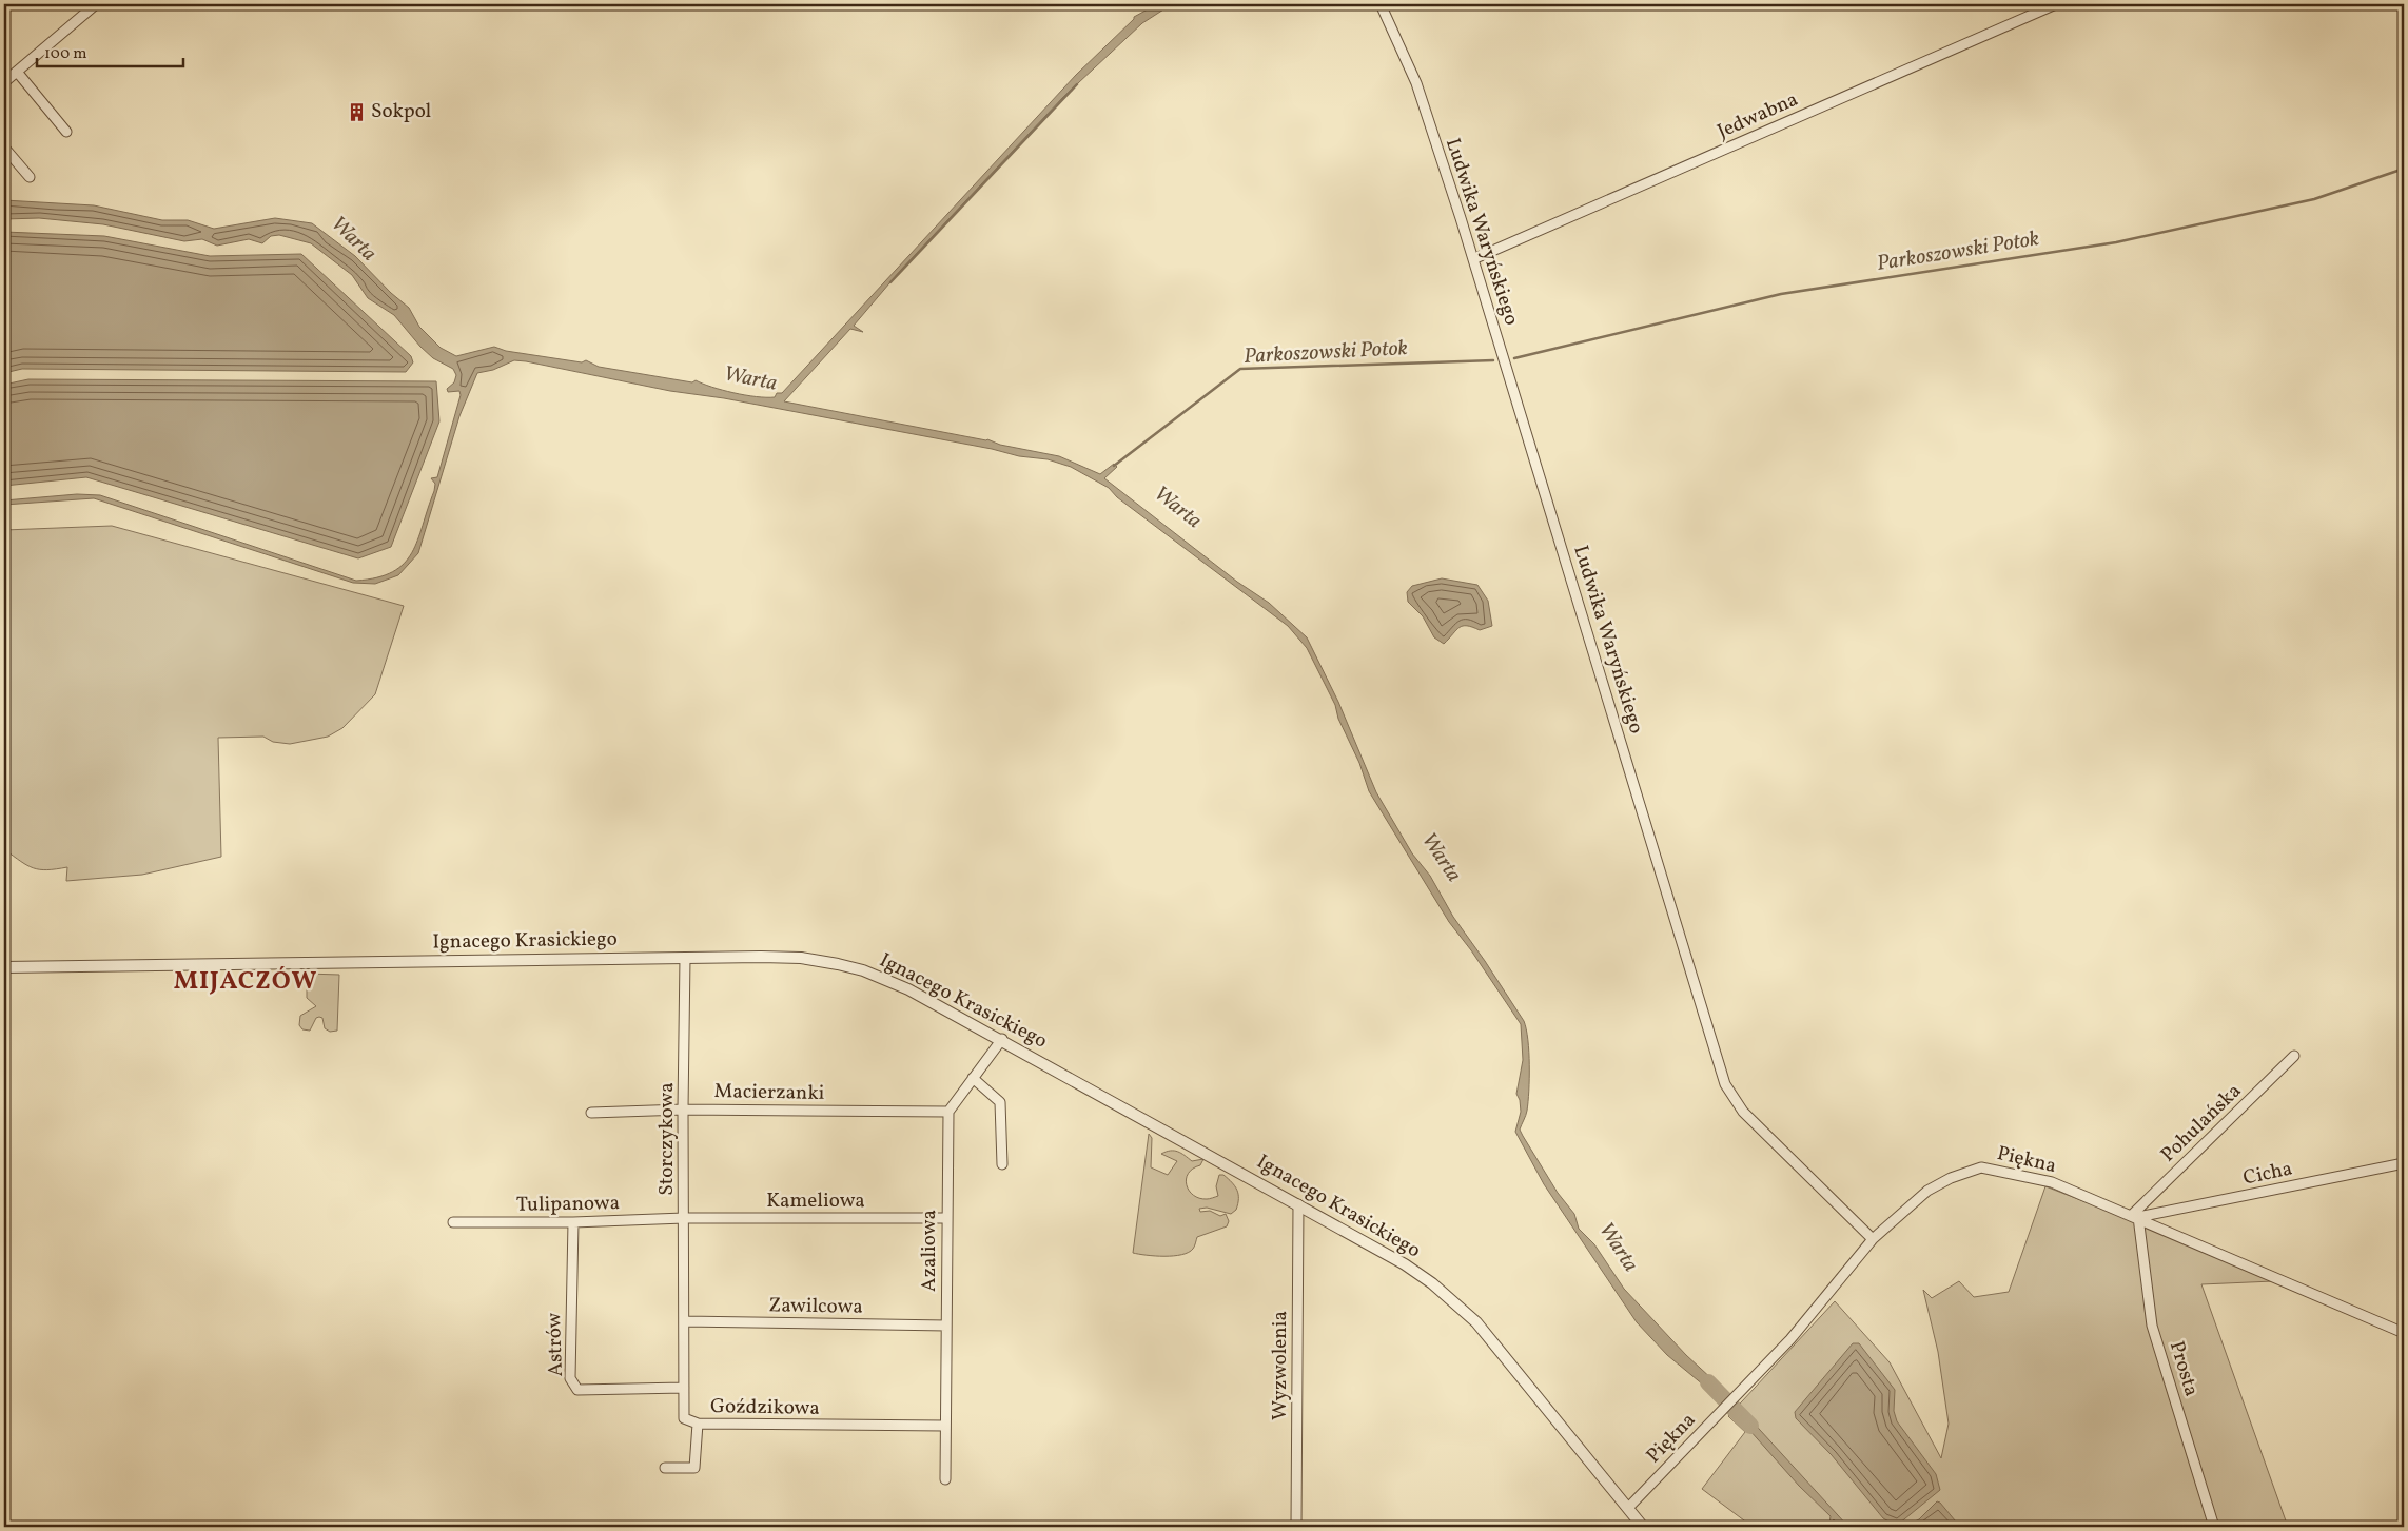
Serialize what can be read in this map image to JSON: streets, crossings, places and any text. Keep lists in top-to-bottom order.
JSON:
{
  "streets": {
    "street": [
      "Jedwabna",
      "Ludwika Waryńskiego",
      "Ignacego Krasickiego",
      "Macierzanki",
      "Pohulańska",
      "Storczykowa",
      "Piękna",
      "Cicha",
      "Kameliowa",
      "Tulipanowa",
      "Azaliowa",
      "Zawilcowa",
      "Astrów",
      "Wyzwolenia",
      "Prosta",
      "Goździkowa"
    ]
  },
  "crossings": [
    ["Jedwabna", "Ludwika Waryńskiego"],
    ["Ludwika Waryńskiego", "Piękna"],
    ["Ignacego Krasickiego", "Storczykowa"],
    ["Ignacego Krasickiego", "Piękna"],
    ["Ignacego Krasickiego", "Wyzwolenia"],
    ["Macierzanki", "Storczykowa"],
    ["Macierzanki", "Azaliowa"],
    ["Pohulańska", "Piękna"],
    ["Pohulańska", "Cicha"],
    ["Pohulańska", "Prosta"],
    ["Storczykowa", "Kameliowa"],
    ["Storczykowa", "Tulipanowa"],
    ["Storczykowa", "Zawilcowa"],
    ["Storczykowa", "Goździkowa"],
    ["Piękna", "Cicha"],
    ["Piękna", "Prosta"],
    ["Cicha", "Prosta"],
    ["Kameliowa", "Tulipanowa"],
    ["Kameliowa", "Azaliowa"],
    ["Tulipanowa", "Astrów"],
    ["Azaliowa", "Zawilcowa"],
    ["Azaliowa", "Goździkowa"],
    ["Zawilcowa", "Goździkowa"],
    ["Astrów", "Goździkowa"]
  ],
  "districts": ["MIJACZÓW"],
  "water": ["Warta", "Parkoszowski Potok"],
  "places": {
    "building": ["Sokpol"]
  },
  "scale_bar": "100 m"
}
